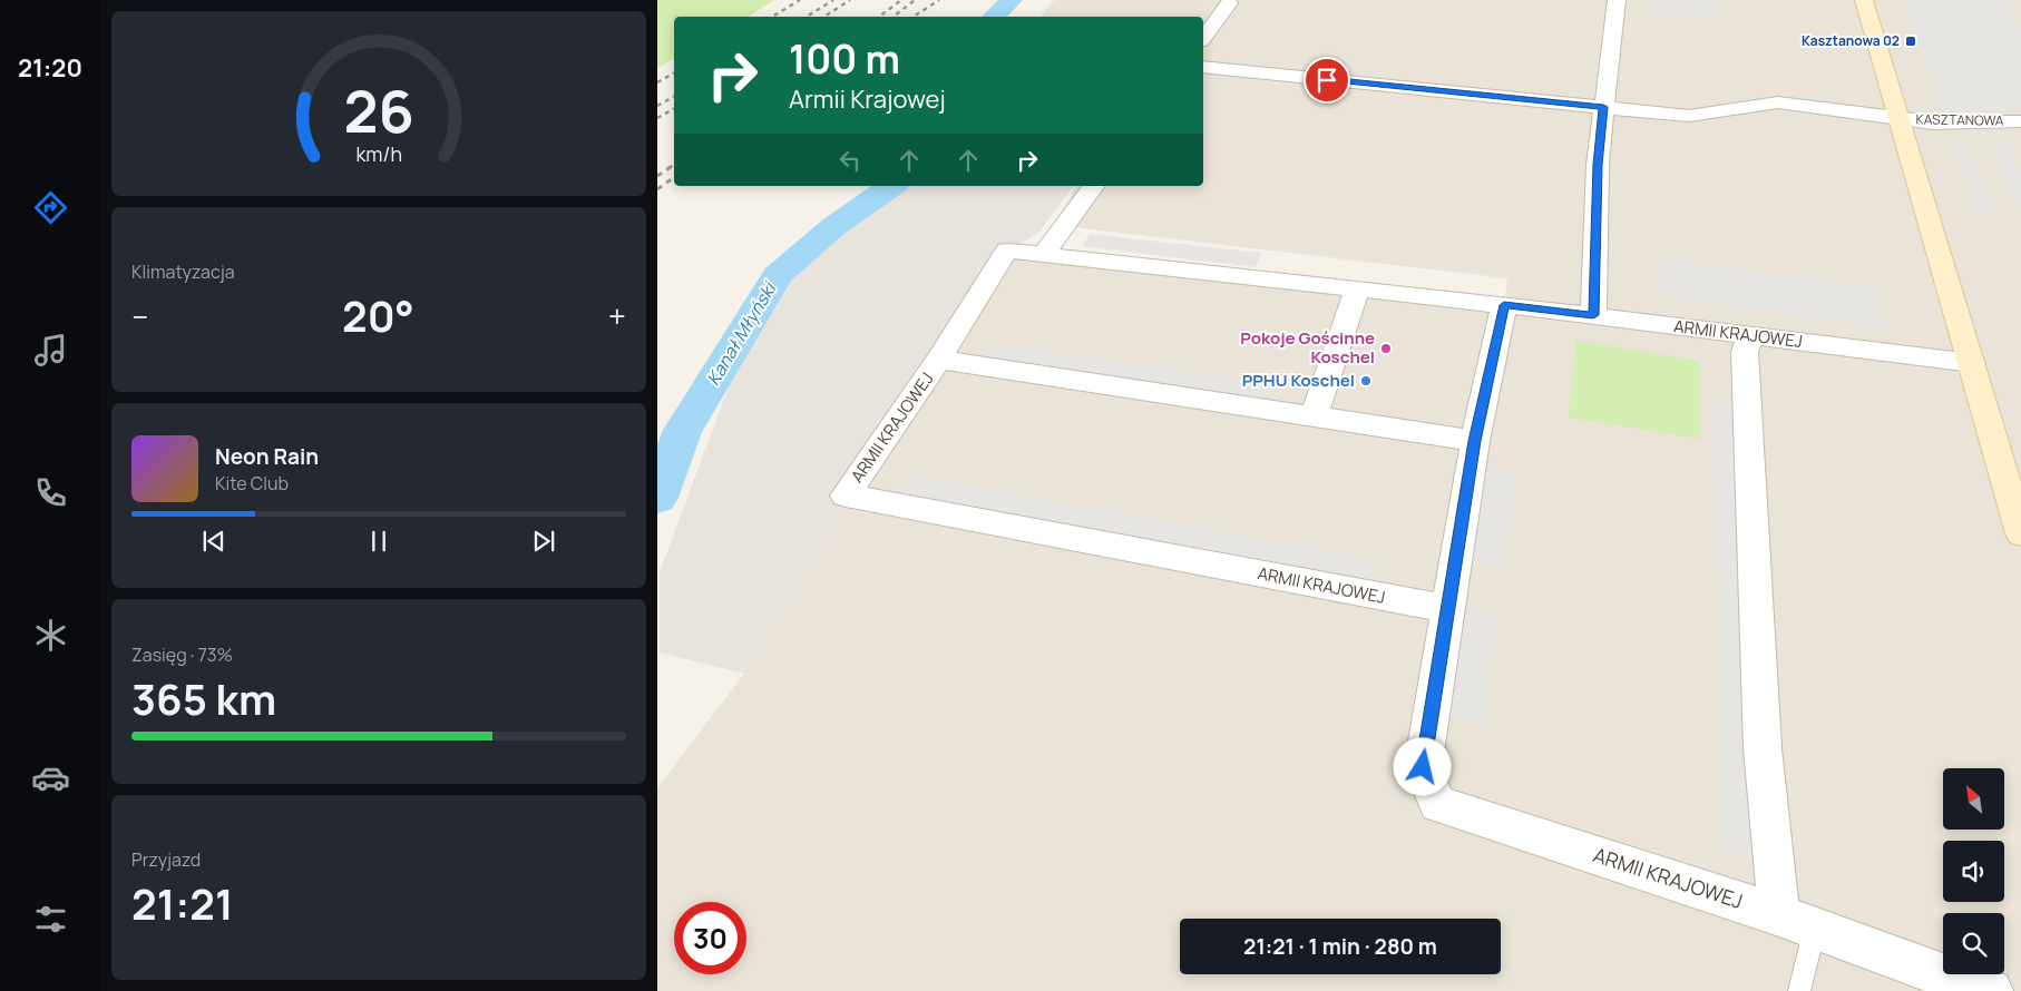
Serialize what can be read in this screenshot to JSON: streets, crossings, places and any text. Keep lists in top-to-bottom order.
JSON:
{
  "streets": {
    "street": ["KASZTANOWA", "ARMII KRAJOWEJ"]
  },
  "water": ["Kanał Młyński"],
  "places": {
    "transit": ["Kasztanowa 02"],
    "other": ["Pokoje Gościnne Koschel", "PPHU Koschel"]
  },
  "north": "top left",
  "page": {
    "tabs": "21:20",
    "turn": ["100 m", "Armii Krajowej"],
    "tile": [
      "Klimatyzacja",
      ["Zasięg · 73%", "365 km"],
      ["Przyjazd", "21:21"]
    ],
    "heat": ["−", "20°", "+"],
    "song": ["Neon Rain", "Kite Club"],
    "limit": "30",
    "trip": "21:21 · 1 min · 280 m",
    "gauge": ["26", "km/h"]
  }
}
